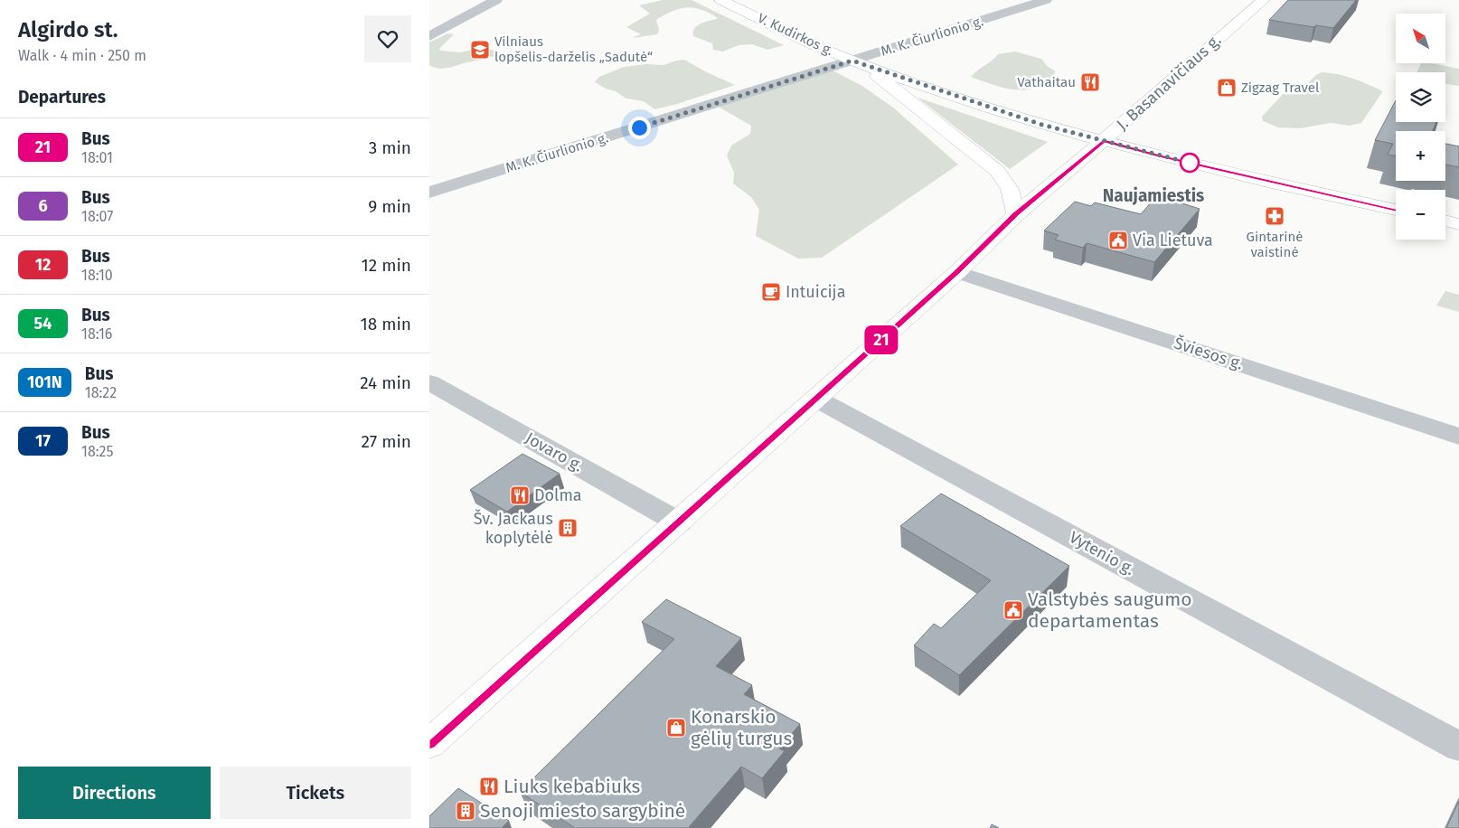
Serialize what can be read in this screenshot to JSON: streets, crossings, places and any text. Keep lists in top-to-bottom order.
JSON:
{
  "streets": {
    "main road": ["V. Kudirkos g.", "J. Basanavičiaus g."],
    "street": [
      "M. K. Čiurlionio g.",
      "Šviesos g.",
      "Jovaro g.",
      "Vytenio g."
    ]
  },
  "crossings": [
    ["V. Kudirkos g.", "M. K. Čiurlionio g."],
    ["V. Kudirkos g.", "J. Basanavičiaus g."],
    ["J. Basanavičiaus g.", "Šviesos g."],
    ["J. Basanavičiaus g.", "Jovaro g."],
    ["J. Basanavičiaus g.", "Vytenio g."]
  ],
  "districts": ["Naujamiestis"],
  "places": {
    "school or university": ["Vilniaus lopšelis-darželis „Sadutė“"],
    "restaurant": ["Vathaitau", "Dolma", "Liuks kebabiuks"],
    "shop": ["Zigzag Travel", "Konarskio gėlių turgus"],
    "pharmacy": ["Gintarinė vaistinė"],
    "public building": ["Via Lietuva", "Valstybės saugumo departamentas"],
    "cafe": ["Intuicija"],
    "building": ["Šv. Jackaus koplytėlė", "Senoji miesto sargybinė"]
  },
  "lines": ["bus line 21"],
  "north": "top left",
  "page": {
    "heading": [
      ["Algirdo st.", "Walk · 4 min · 250 m"],
      "Departures"
    ],
    "on_map": "21",
    "map_buttons": ["+", "−"],
    "list": [
      {
        "mark": "21",
        "name": "Bus",
        "note": "18:01",
        "value": "3 min"
      },
      {
        "mark": "6",
        "name": "Bus",
        "note": "18:07",
        "value": "9 min"
      },
      {
        "mark": "12",
        "name": "Bus",
        "note": "18:10",
        "value": "12 min"
      },
      {
        "mark": "54",
        "name": "Bus",
        "note": "18:16",
        "value": "18 min"
      },
      {
        "mark": "101N",
        "name": "Bus",
        "note": "18:22",
        "value": "24 min"
      },
      {
        "mark": "17",
        "name": "Bus",
        "note": "18:25",
        "value": "27 min"
      }
    ],
    "buttons": ["Directions", "Tickets"]
  }
}
